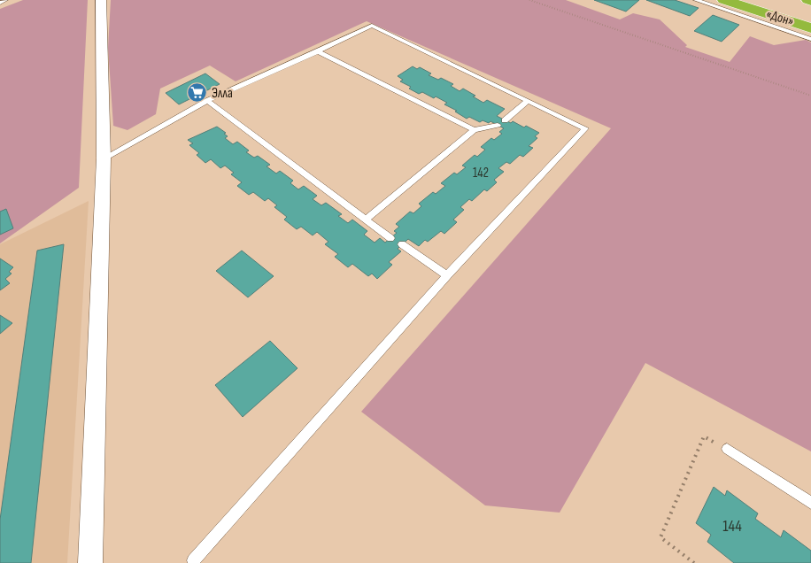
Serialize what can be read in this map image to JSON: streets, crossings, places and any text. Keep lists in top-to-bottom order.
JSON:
{
  "streets": {
    "highway": ["«Дон»"]
  },
  "places": {
    "supermarket": ["Элла"]
  },
  "house_numbers": ["142", "144"]
}
